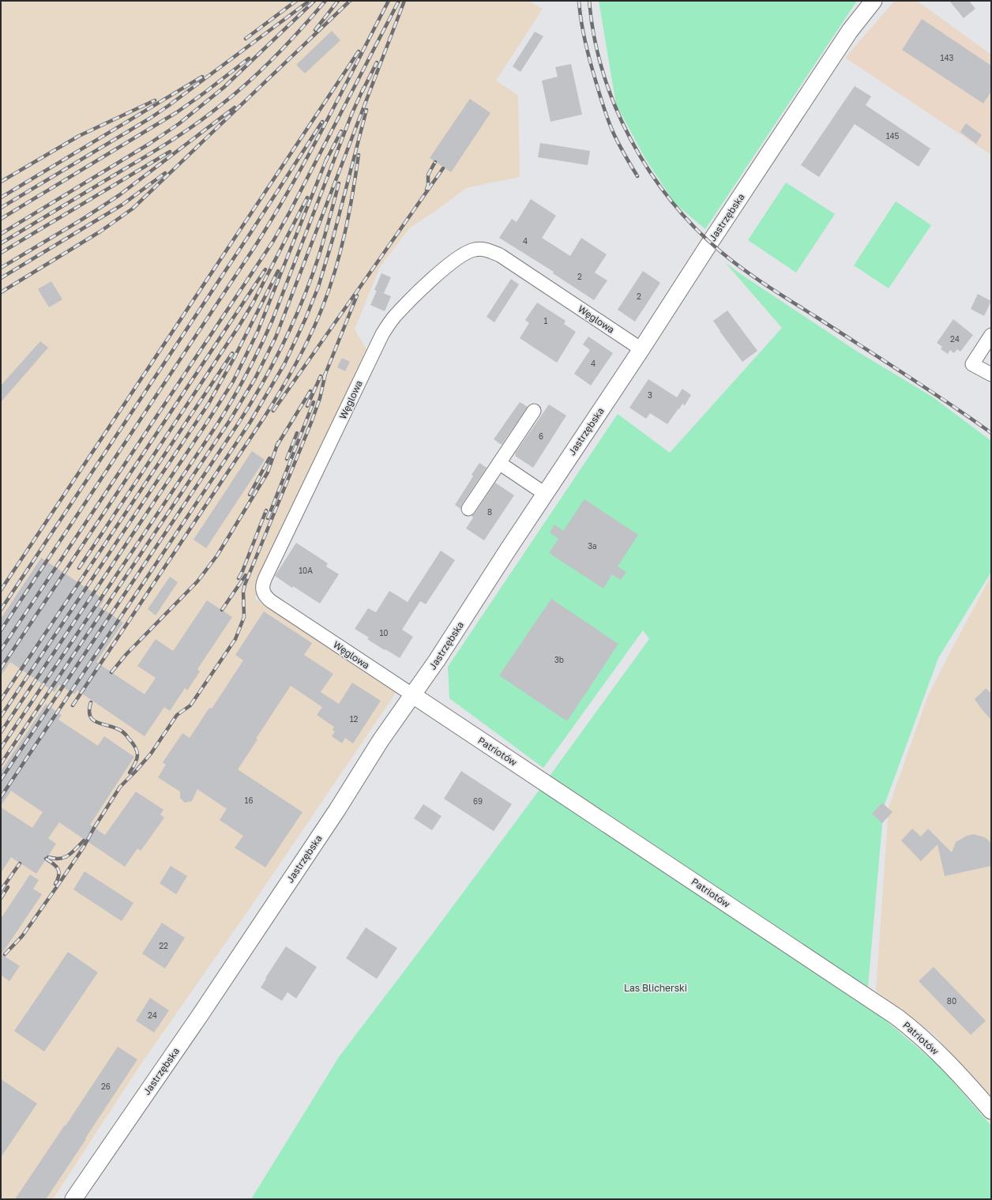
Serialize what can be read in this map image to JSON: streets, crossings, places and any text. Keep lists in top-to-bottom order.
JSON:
{
  "streets": {
    "street": ["Jastrzębska", "Węglowa", "Patriotów"]
  },
  "crossings": [
    ["Jastrzębska", "Węglowa"],
    ["Jastrzębska", "Patriotów"],
    ["Węglowa", "Patriotów"]
  ],
  "parks": ["Las Blicherski"],
  "house_numbers": [
    "143",
    "145",
    "4",
    "2",
    "2",
    "1",
    "24",
    "4",
    "3",
    "6",
    "8",
    "3a",
    "10A",
    "10",
    "3b",
    "12",
    "16",
    "69",
    "22",
    "80",
    "24",
    "26"
  ]
}
